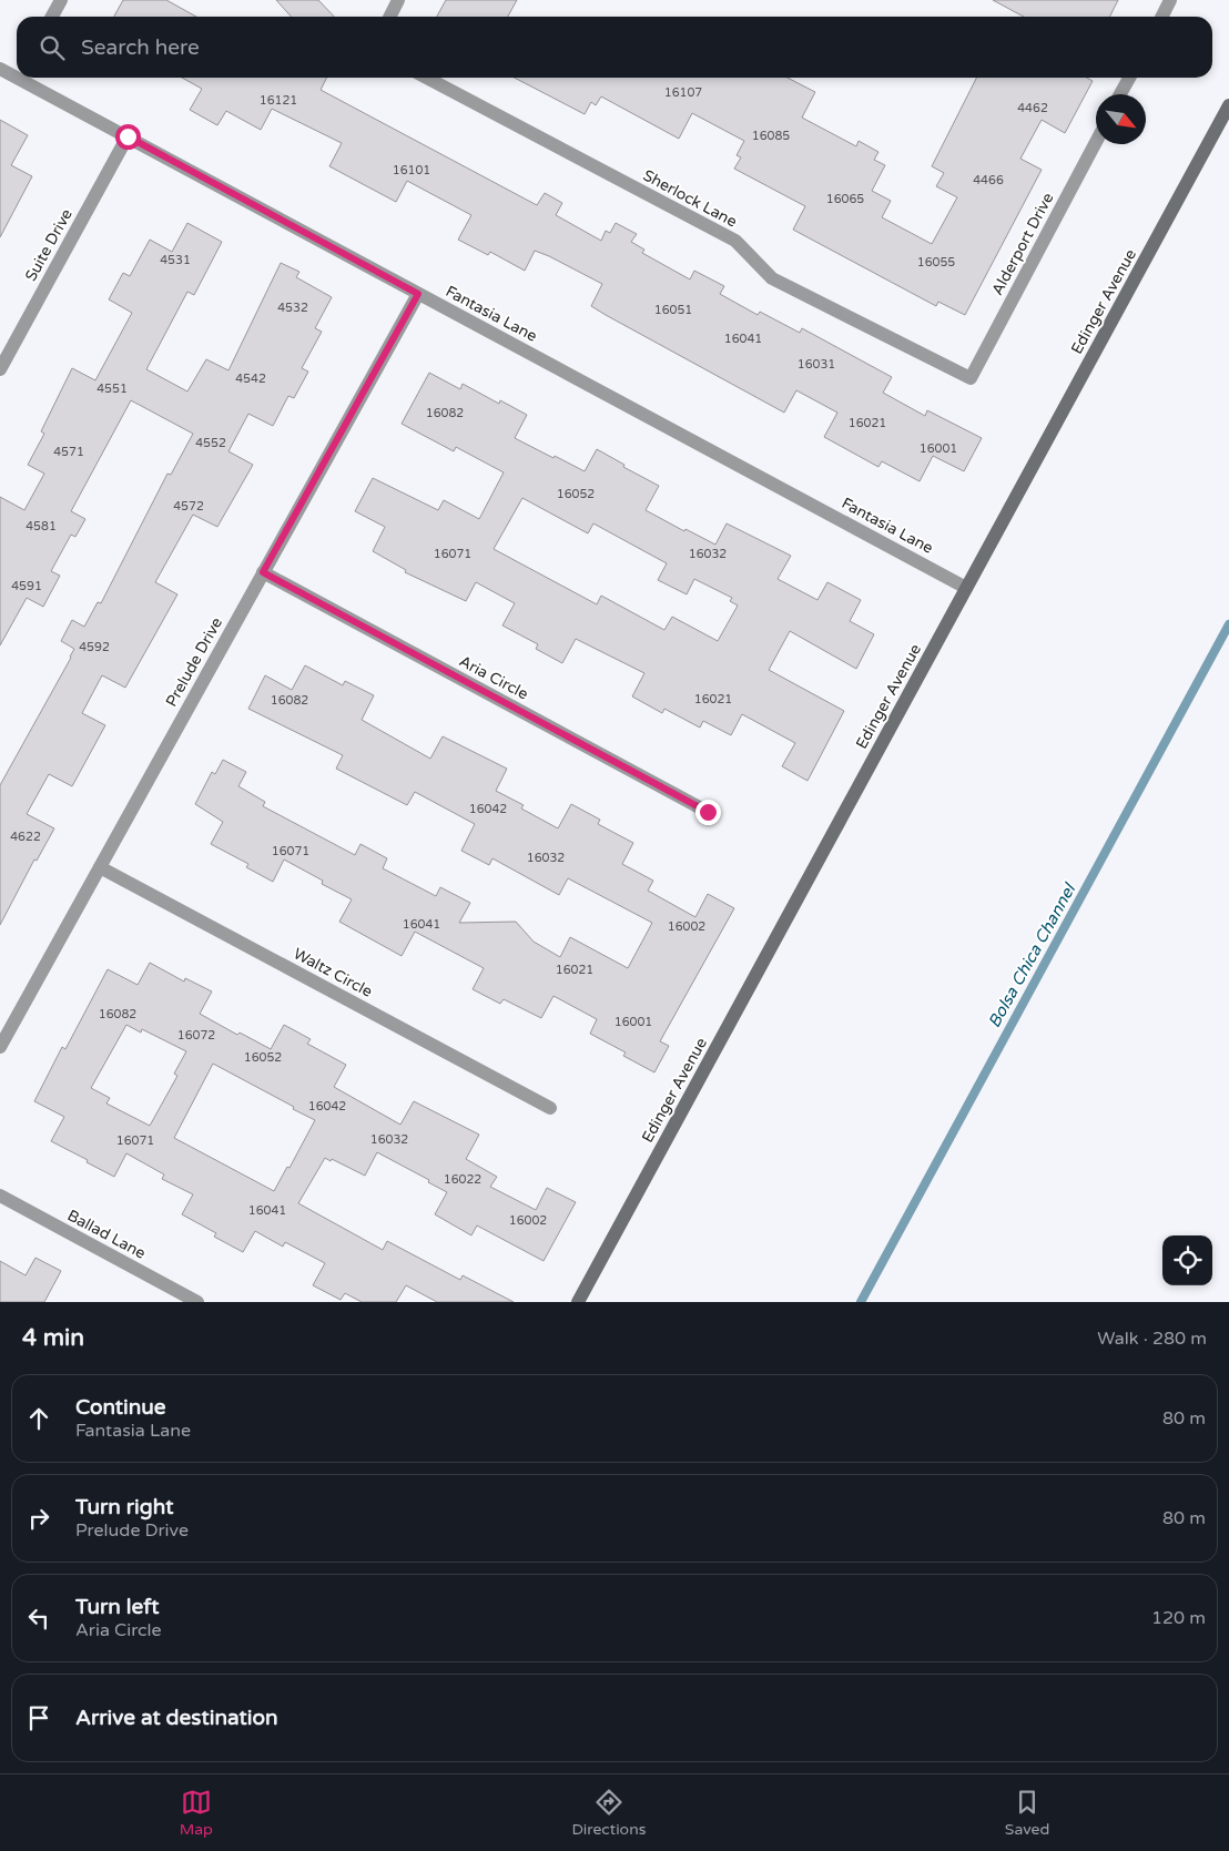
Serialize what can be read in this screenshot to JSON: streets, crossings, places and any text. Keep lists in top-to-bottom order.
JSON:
{
  "streets": {
    "main road": ["Edinger Avenue"],
    "street": [
      "Sherlock Lane",
      "Alderport Drive",
      "Suite Drive",
      "Fantasia Lane",
      "Prelude Drive",
      "Aria Circle",
      "Waltz Circle",
      "Ballad Lane"
    ]
  },
  "crossings": [
    ["Sherlock Lane", "Alderport Drive"],
    ["Suite Drive", "Fantasia Lane"],
    ["Edinger Avenue", "Fantasia Lane"],
    ["Fantasia Lane", "Prelude Drive"],
    ["Prelude Drive", "Aria Circle"],
    ["Prelude Drive", "Waltz Circle"]
  ],
  "water": ["Bolsa Chica Channel"],
  "house_numbers": [
    "16107",
    "16121",
    "4462",
    "16085",
    "16101",
    "4466",
    "16065",
    "4531",
    "16055",
    "4532",
    "16051",
    "16041",
    "16031",
    "4542",
    "4551",
    "16082",
    "16021",
    "4552",
    "16001",
    "4571",
    "16052",
    "4572",
    "4581",
    "16071",
    "16032",
    "4591",
    "4592",
    "16021",
    "16082",
    "16042",
    "4622",
    "16071",
    "16032",
    "16041",
    "16002",
    "16021",
    "16082",
    "16001",
    "16072",
    "16052",
    "16042",
    "16032",
    "16071",
    "16022",
    "16041",
    "16002"
  ],
  "north": "bottom right",
  "page": {
    "search": "Search here",
    "heading": ["4 min", "Walk · 280 m"],
    "list": [
      ["Continue", "Fantasia Lane", "80 m"],
      ["Turn right", "Prelude Drive", "80 m"],
      ["Turn left", "Aria Circle", "120 m"],
      "Arrive at destination"
    ],
    "nav": ["Map", "Directions", "Saved"]
  }
}
